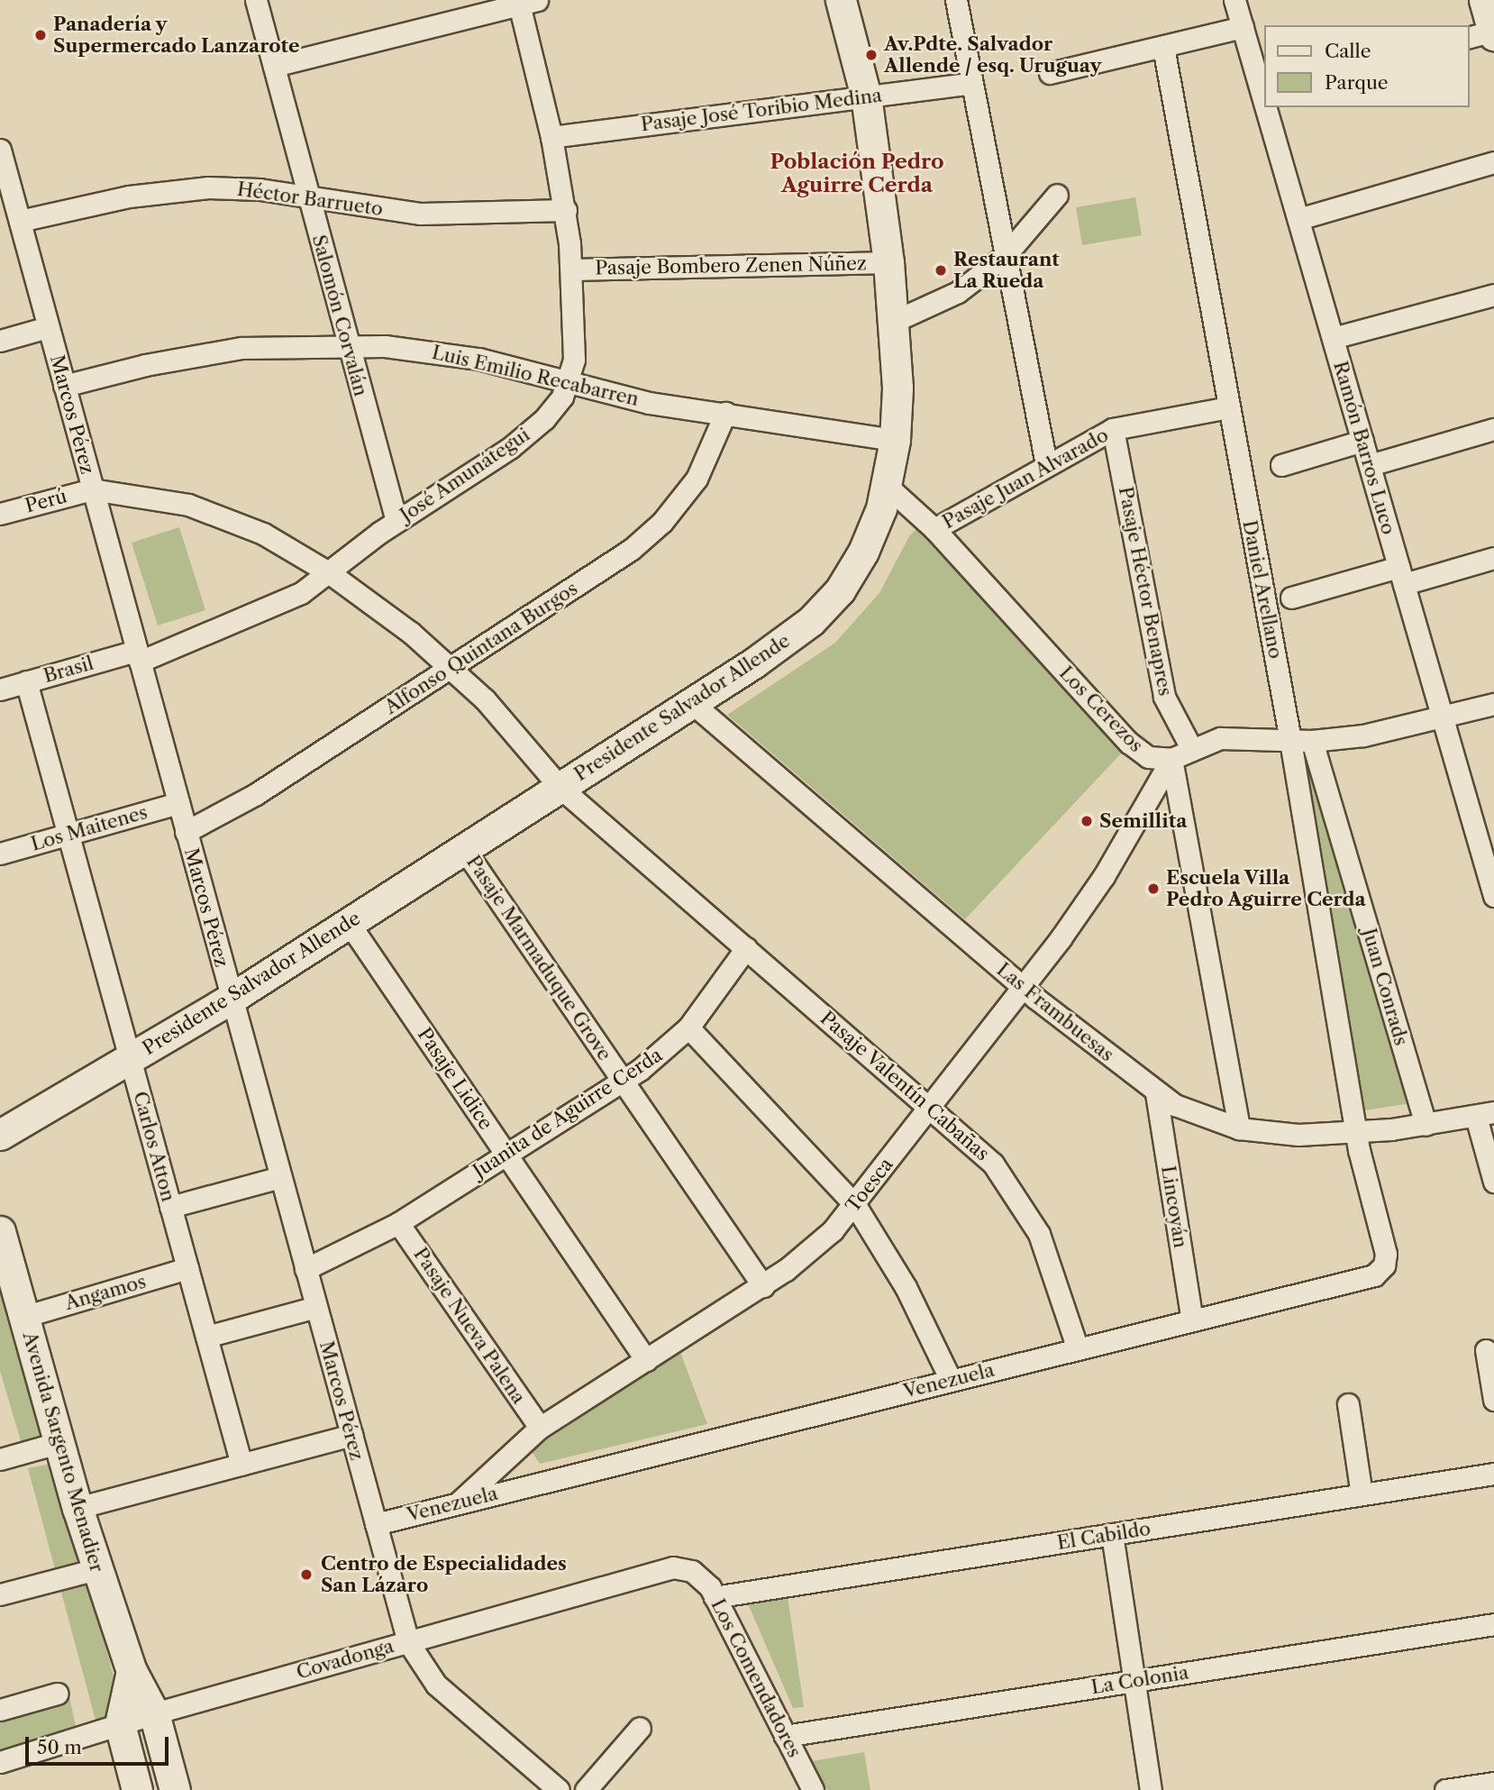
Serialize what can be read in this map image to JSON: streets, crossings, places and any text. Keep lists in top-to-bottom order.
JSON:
{
  "streets": {
    "main road": ["Presidente Salvador Allende", "Avenida Sargento Menadier"],
    "street": [
      "Pasaje José Toribio Medina",
      "Héctor Barrueto",
      "Pasaje Bombero Zenen Núñez",
      "Salomón Corvalán",
      "Luis Emilio Recabarren",
      "Marcos Pérez",
      "Ramón Barros Luco",
      "José Amunátegui",
      "Pasaje Juan Alvarado",
      "Perú",
      "Daniel Arellano",
      "Pasaje Héctor Benapres",
      "Alfonso Quintana Burgos",
      "Brasil",
      "Los Cerezos",
      "Los Maitenes",
      "Pasaje Marmaduque Grove",
      "Juan Conrads",
      "Las Frambuesas",
      "Pasaje Lidice",
      "Pasaje Valentín Cabañas",
      "Juanita de Aguirre Cerda",
      "Carlos Atton",
      "Toesca",
      "Lincoyán",
      "Angamos",
      "Pasaje Nueva Palena",
      "Venezuela",
      "El Cabildo",
      "Covadonga",
      "Los Comendadores",
      "La Colonia"
    ]
  },
  "crossings": [
    ["Pasaje José Toribio Medina", "José Amunátegui"],
    ["Pasaje José Toribio Medina", "Presidente Salvador Allende"],
    ["Héctor Barrueto", "Salomón Corvalán"],
    ["Héctor Barrueto", "Marcos Pérez"],
    ["Héctor Barrueto", "José Amunátegui"],
    ["Pasaje Bombero Zenen Núñez", "José Amunátegui"],
    ["Pasaje Bombero Zenen Núñez", "Presidente Salvador Allende"],
    ["Salomón Corvalán", "Luis Emilio Recabarren"],
    ["Salomón Corvalán", "José Amunátegui"],
    ["Luis Emilio Recabarren", "Marcos Pérez"],
    ["Luis Emilio Recabarren", "José Amunátegui"],
    ["Luis Emilio Recabarren", "Alfonso Quintana Burgos"],
    ["Luis Emilio Recabarren", "Presidente Salvador Allende"],
    ["Marcos Pérez", "José Amunátegui"],
    ["Marcos Pérez", "Perú"],
    ["Marcos Pérez", "Alfonso Quintana Burgos"],
    ["Marcos Pérez", "Brasil"],
    ["Marcos Pérez", "Presidente Salvador Allende"],
    ["Marcos Pérez", "Los Maitenes"],
    ["Marcos Pérez", "Juanita de Aguirre Cerda"],
    ["Marcos Pérez", "Venezuela"],
    ["Marcos Pérez", "Covadonga"],
    ["José Amunátegui", "Brasil"],
    ["Pasaje Juan Alvarado", "Daniel Arellano"],
    ["Pasaje Juan Alvarado", "Pasaje Héctor Benapres"],
    ["Pasaje Juan Alvarado", "Los Cerezos"],
    ["Daniel Arellano", "Las Frambuesas"],
    ["Daniel Arellano", "Venezuela"],
    ["Brasil", "Carlos Atton"],
    ["Presidente Salvador Allende", "Los Cerezos"],
    ["Presidente Salvador Allende", "Pasaje Marmaduque Grove"],
    ["Presidente Salvador Allende", "Las Frambuesas"],
    ["Presidente Salvador Allende", "Pasaje Lidice"],
    ["Presidente Salvador Allende", "Carlos Atton"],
    ["Los Cerezos", "Toesca"],
    ["Los Maitenes", "Carlos Atton"],
    ["Pasaje Marmaduque Grove", "Juanita de Aguirre Cerda"],
    ["Pasaje Marmaduque Grove", "Toesca"],
    ["Juan Conrads", "Las Frambuesas"],
    ["Las Frambuesas", "Toesca"],
    ["Las Frambuesas", "Lincoyán"],
    ["Las Frambuesas", "Venezuela"],
    ["Pasaje Lidice", "Juanita de Aguirre Cerda"],
    ["Pasaje Lidice", "Toesca"],
    ["Pasaje Valentín Cabañas", "Juanita de Aguirre Cerda"],
    ["Pasaje Valentín Cabañas", "Toesca"],
    ["Pasaje Valentín Cabañas", "Venezuela"],
    ["Juanita de Aguirre Cerda", "Pasaje Nueva Palena"],
    ["Carlos Atton", "Angamos"],
    ["Toesca", "Pasaje Nueva Palena"],
    ["Toesca", "Venezuela"],
    ["Lincoyán", "Venezuela"],
    ["Angamos", "Avenida Sargento Menadier"],
    ["Avenida Sargento Menadier", "Covadonga"],
    ["El Cabildo", "Los Comendadores"],
    ["Covadonga", "Los Comendadores"],
    ["Los Comendadores", "La Colonia"]
  ],
  "districts": ["Población Pedro Aguirre Cerda"],
  "places": [
    "Panadería y Supermercado Lanzarote",
    "Av.Pdte. Salvador Allende / esq. Uruguay",
    "Restaurant La Rueda",
    "Semillita",
    "Escuela Villa Pedro Aguirre Cerda",
    "Centro de Especialidades San Lázaro"
  ],
  "legend": ["Calle", "Parque"],
  "scale_bar": "50 m"
}
